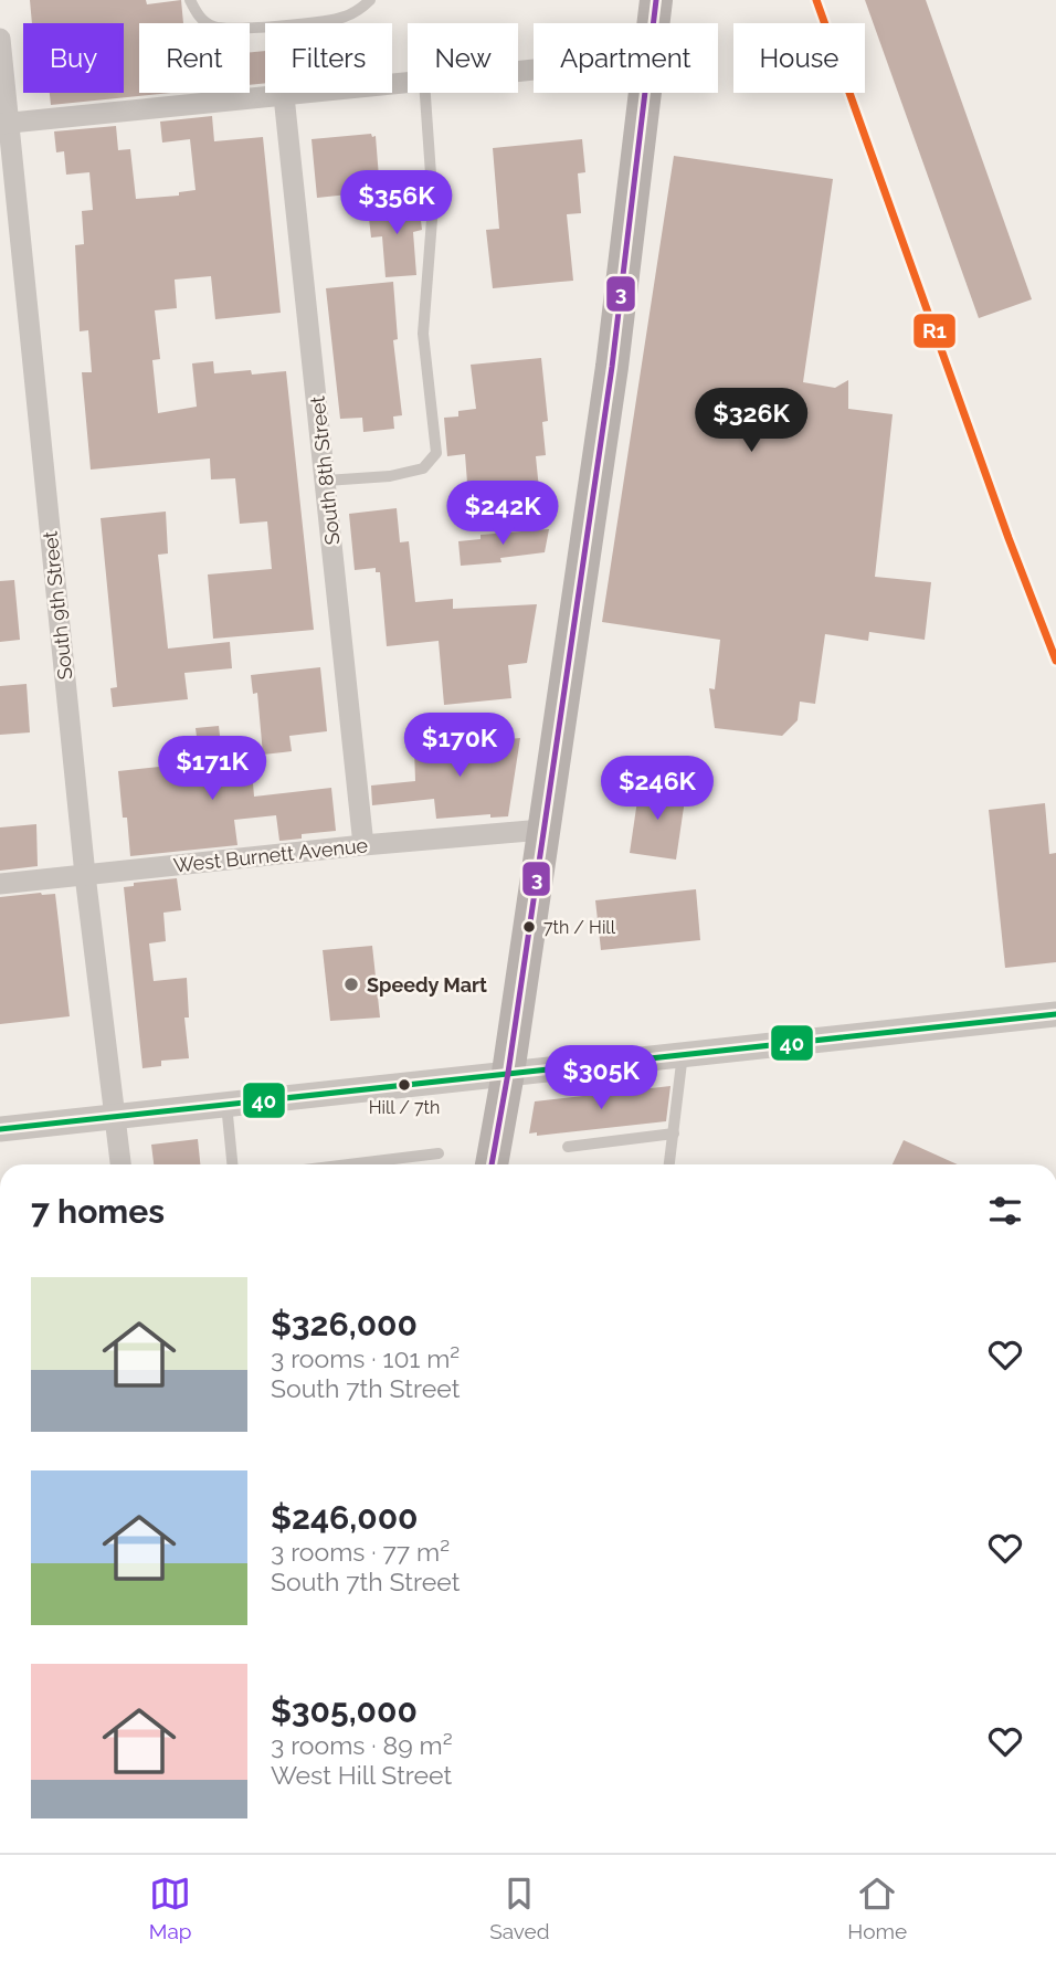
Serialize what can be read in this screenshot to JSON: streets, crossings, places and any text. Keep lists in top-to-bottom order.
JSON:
{
  "streets": {
    "street": ["South 8th Street", "South 9th Street", "West Burnett Avenue"]
  },
  "crossings": [
    ["South 8th Street", "West Burnett Avenue"],
    ["South 9th Street", "West Burnett Avenue"]
  ],
  "places": ["7th / Hill", "Speedy Mart", "Hill / 7th"],
  "lines": ["transit line R1", "transit line 3", "transit line 40"],
  "page": {
    "chip": [
      "Buy",
      "Rent",
      "Filters",
      "New",
      "Apartment",
      "House"
    ],
    "price": [
      "$356K",
      "$326K",
      "$242K",
      "$170K",
      "$171K",
      "$246K",
      "$305K"
    ],
    "heading": "7 homes",
    "list": [
      {
        "name": "$326,000",
        "note": "3 rooms · 101 m² · South 7th Street"
      },
      {
        "name": "$246,000",
        "note": "3 rooms · 77 m² · South 7th Street"
      },
      {
        "name": "$305,000",
        "note": "3 rooms · 89 m² · West Hill Street"
      }
    ],
    "tabs": ["Map", "Saved", "Home"]
  }
}
